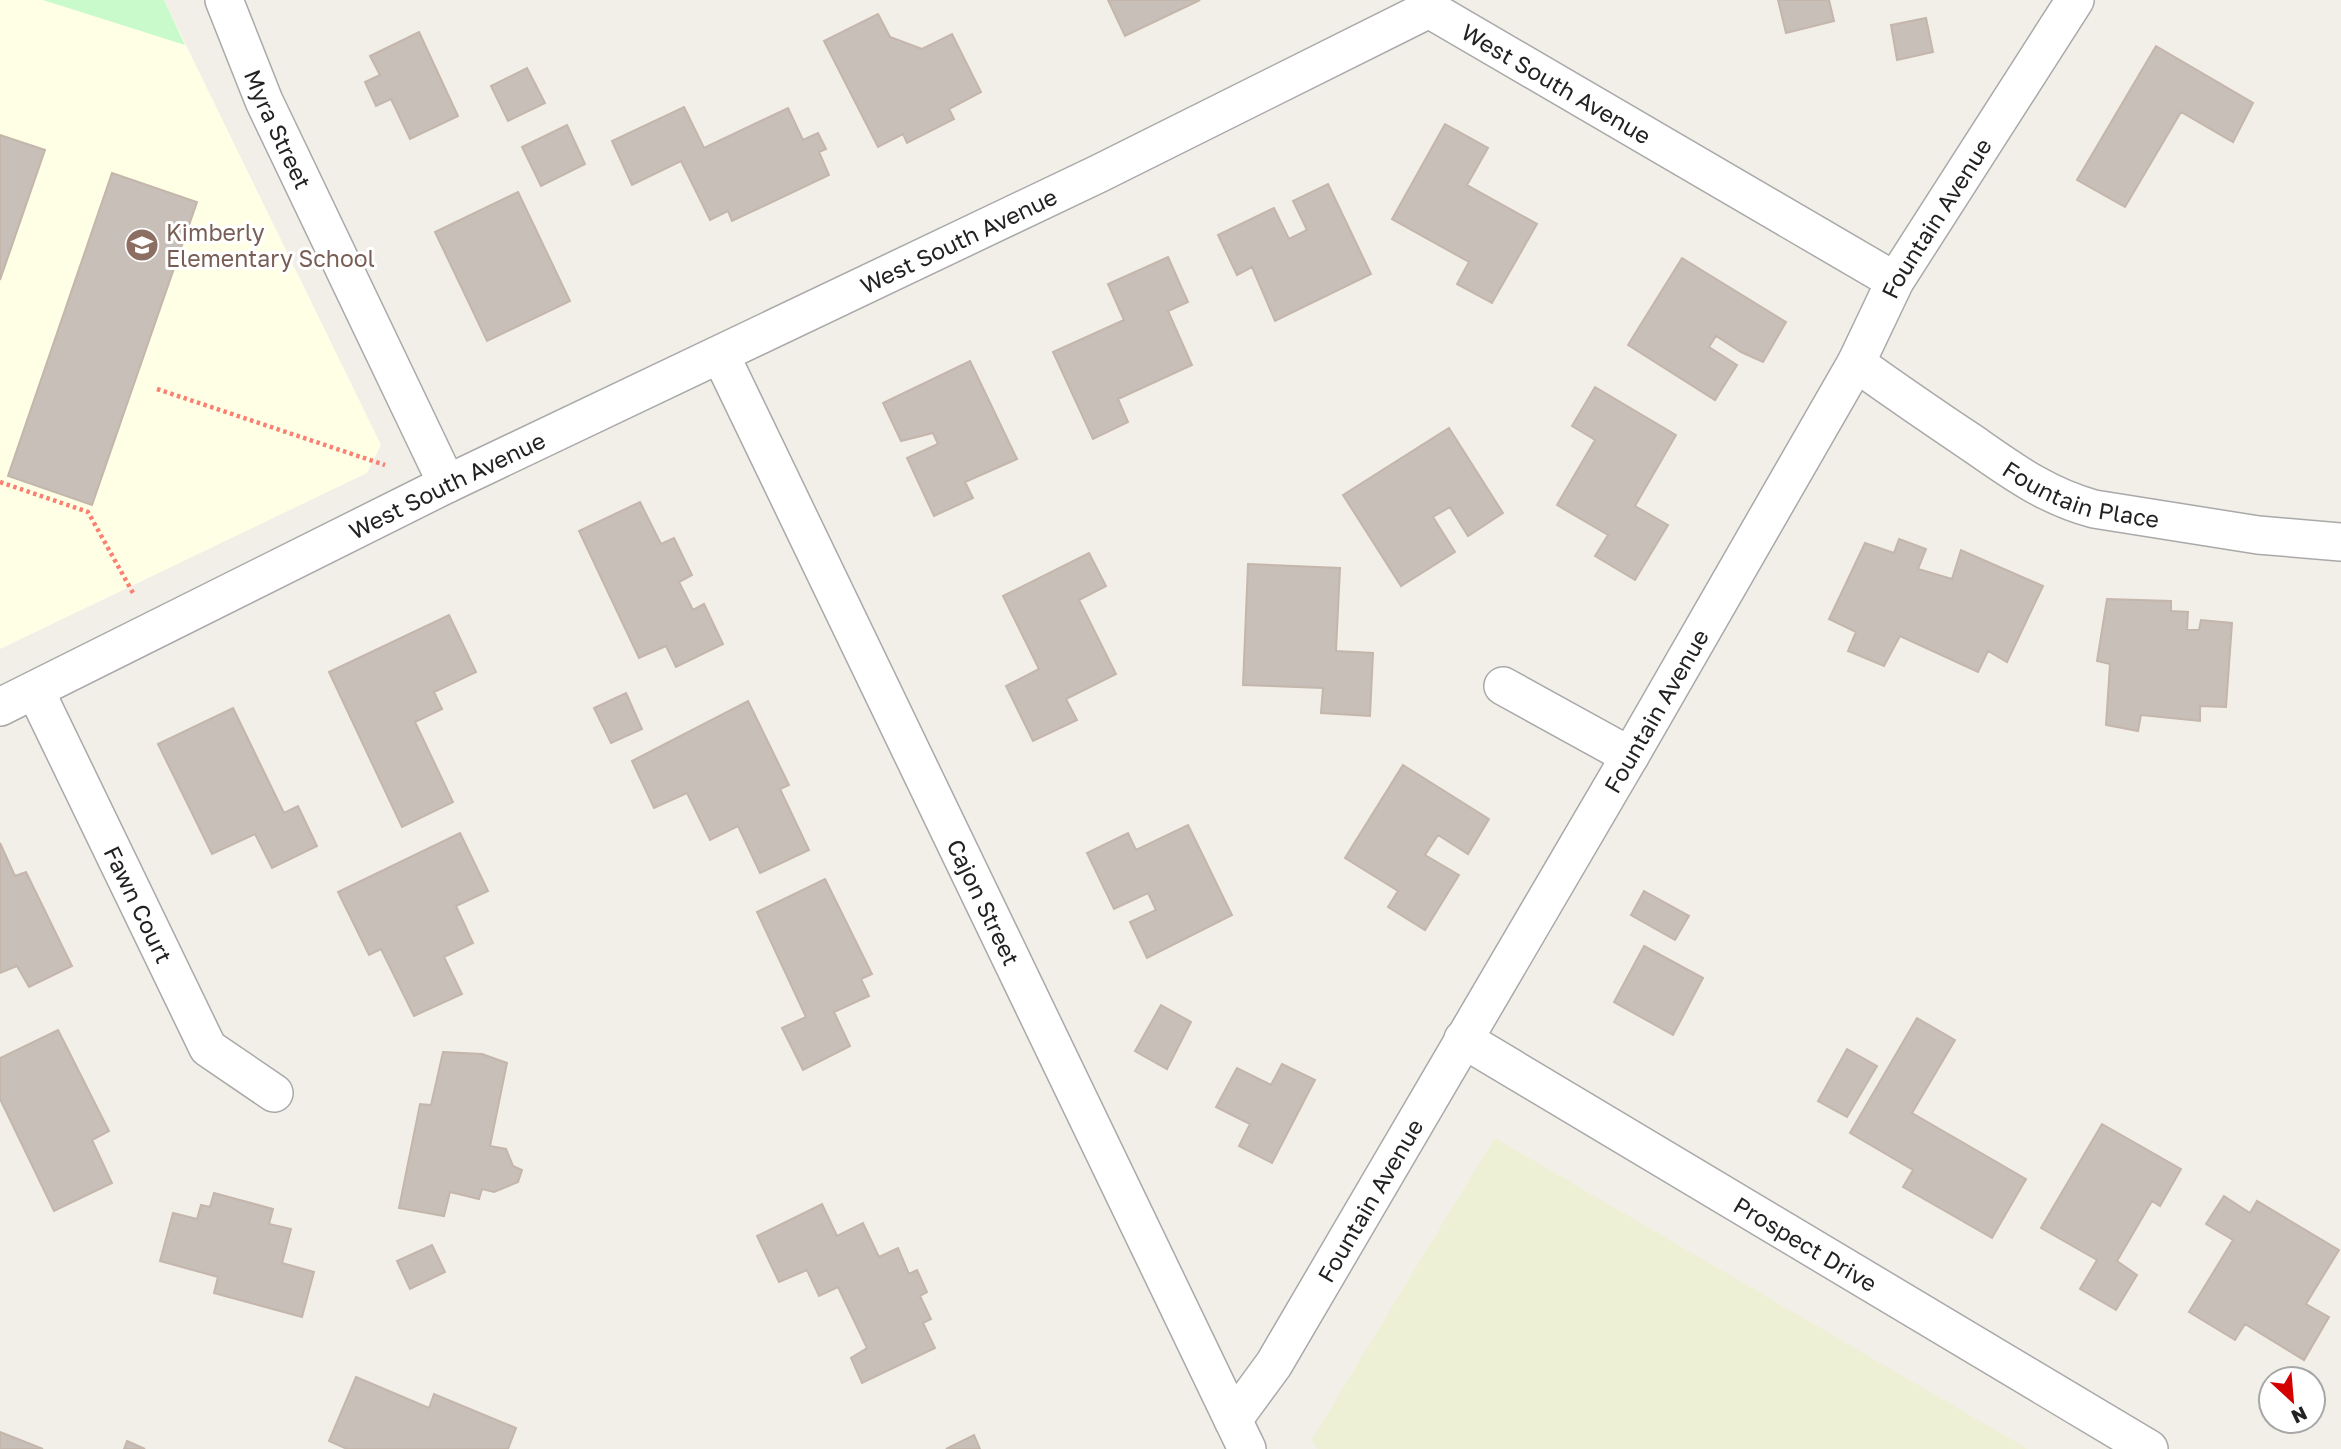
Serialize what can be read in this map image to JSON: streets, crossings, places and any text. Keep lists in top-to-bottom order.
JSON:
{
  "streets": {
    "street": [
      "West South Avenue",
      "Myra Street",
      "Fountain Avenue",
      "Fountain Place",
      "Cajon Street",
      "Fawn Court",
      "Prospect Drive"
    ]
  },
  "crossings": [
    ["West South Avenue", "Myra Street"],
    ["West South Avenue", "Fountain Avenue"],
    ["West South Avenue", "Cajon Street"],
    ["West South Avenue", "Fawn Court"],
    ["Fountain Avenue", "Fountain Place"],
    ["Fountain Avenue", "Cajon Street"],
    ["Fountain Avenue", "Prospect Drive"]
  ],
  "places": {
    "school or university": ["Kimberly Elementary School"]
  },
  "north": "bottom right"
}
